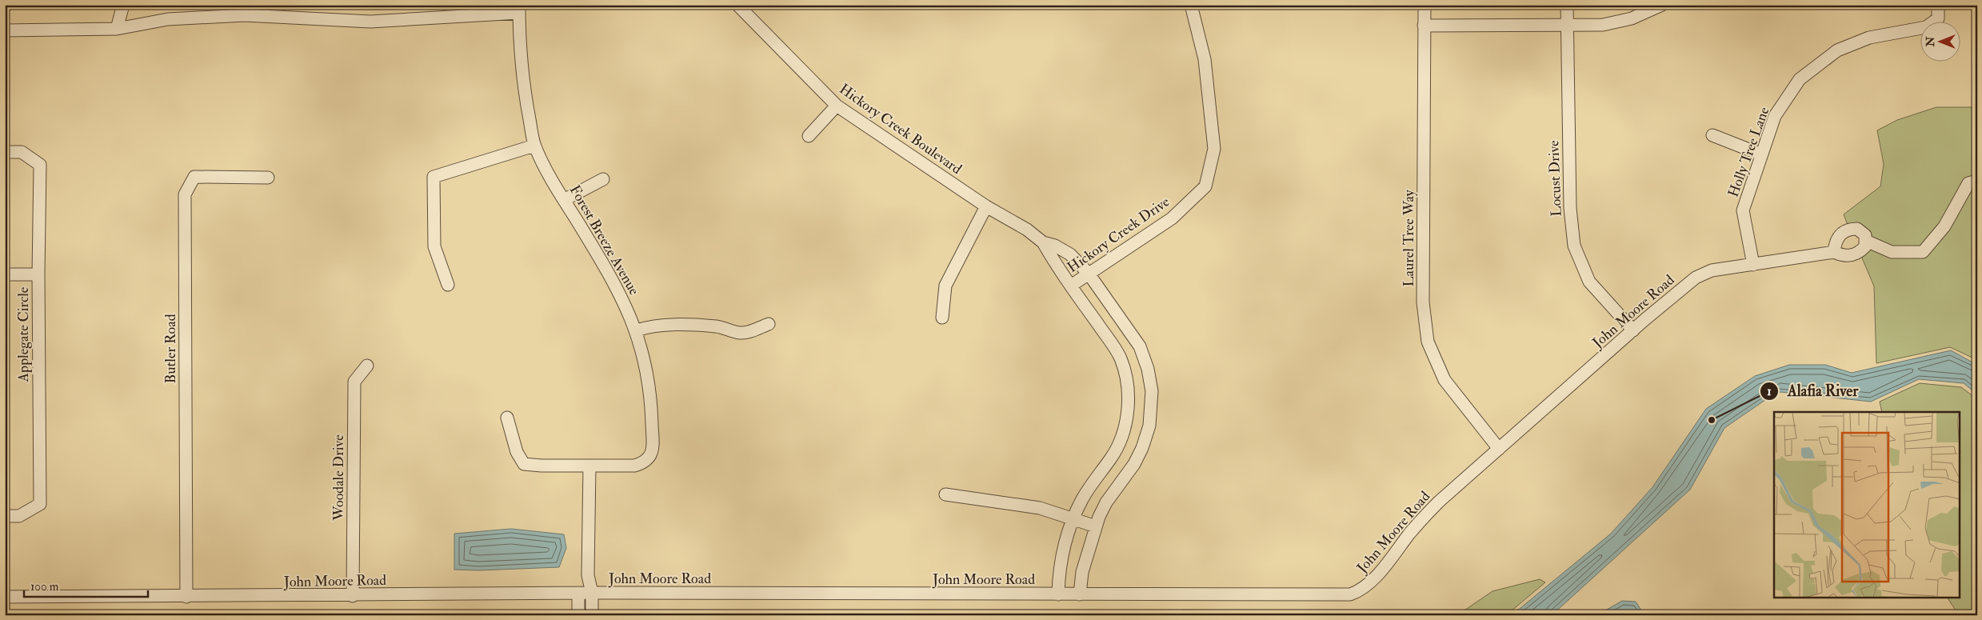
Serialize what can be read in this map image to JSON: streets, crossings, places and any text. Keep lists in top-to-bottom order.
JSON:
{
  "streets": {
    "street": [
      "Hickory Creek Boulevard",
      "Holly Tree Lane",
      "Locust Drive",
      "Hickory Creek Drive",
      "Laurel Tree Way",
      "Forest Breeze Avenue",
      "John Moore Road",
      "Applegate Circle",
      "Butler Road",
      "Woodale Drive"
    ]
  },
  "crossings": [
    ["Hickory Creek Boulevard", "Hickory Creek Drive"],
    ["Hickory Creek Boulevard", "John Moore Road"],
    ["Holly Tree Lane", "John Moore Road"],
    ["Locust Drive", "John Moore Road"],
    ["Laurel Tree Way", "John Moore Road"],
    ["John Moore Road", "Butler Road"],
    ["John Moore Road", "Woodale Drive"]
  ],
  "places": ["Alafia River"],
  "scale_bar": "100 m",
  "north": "left"
}
